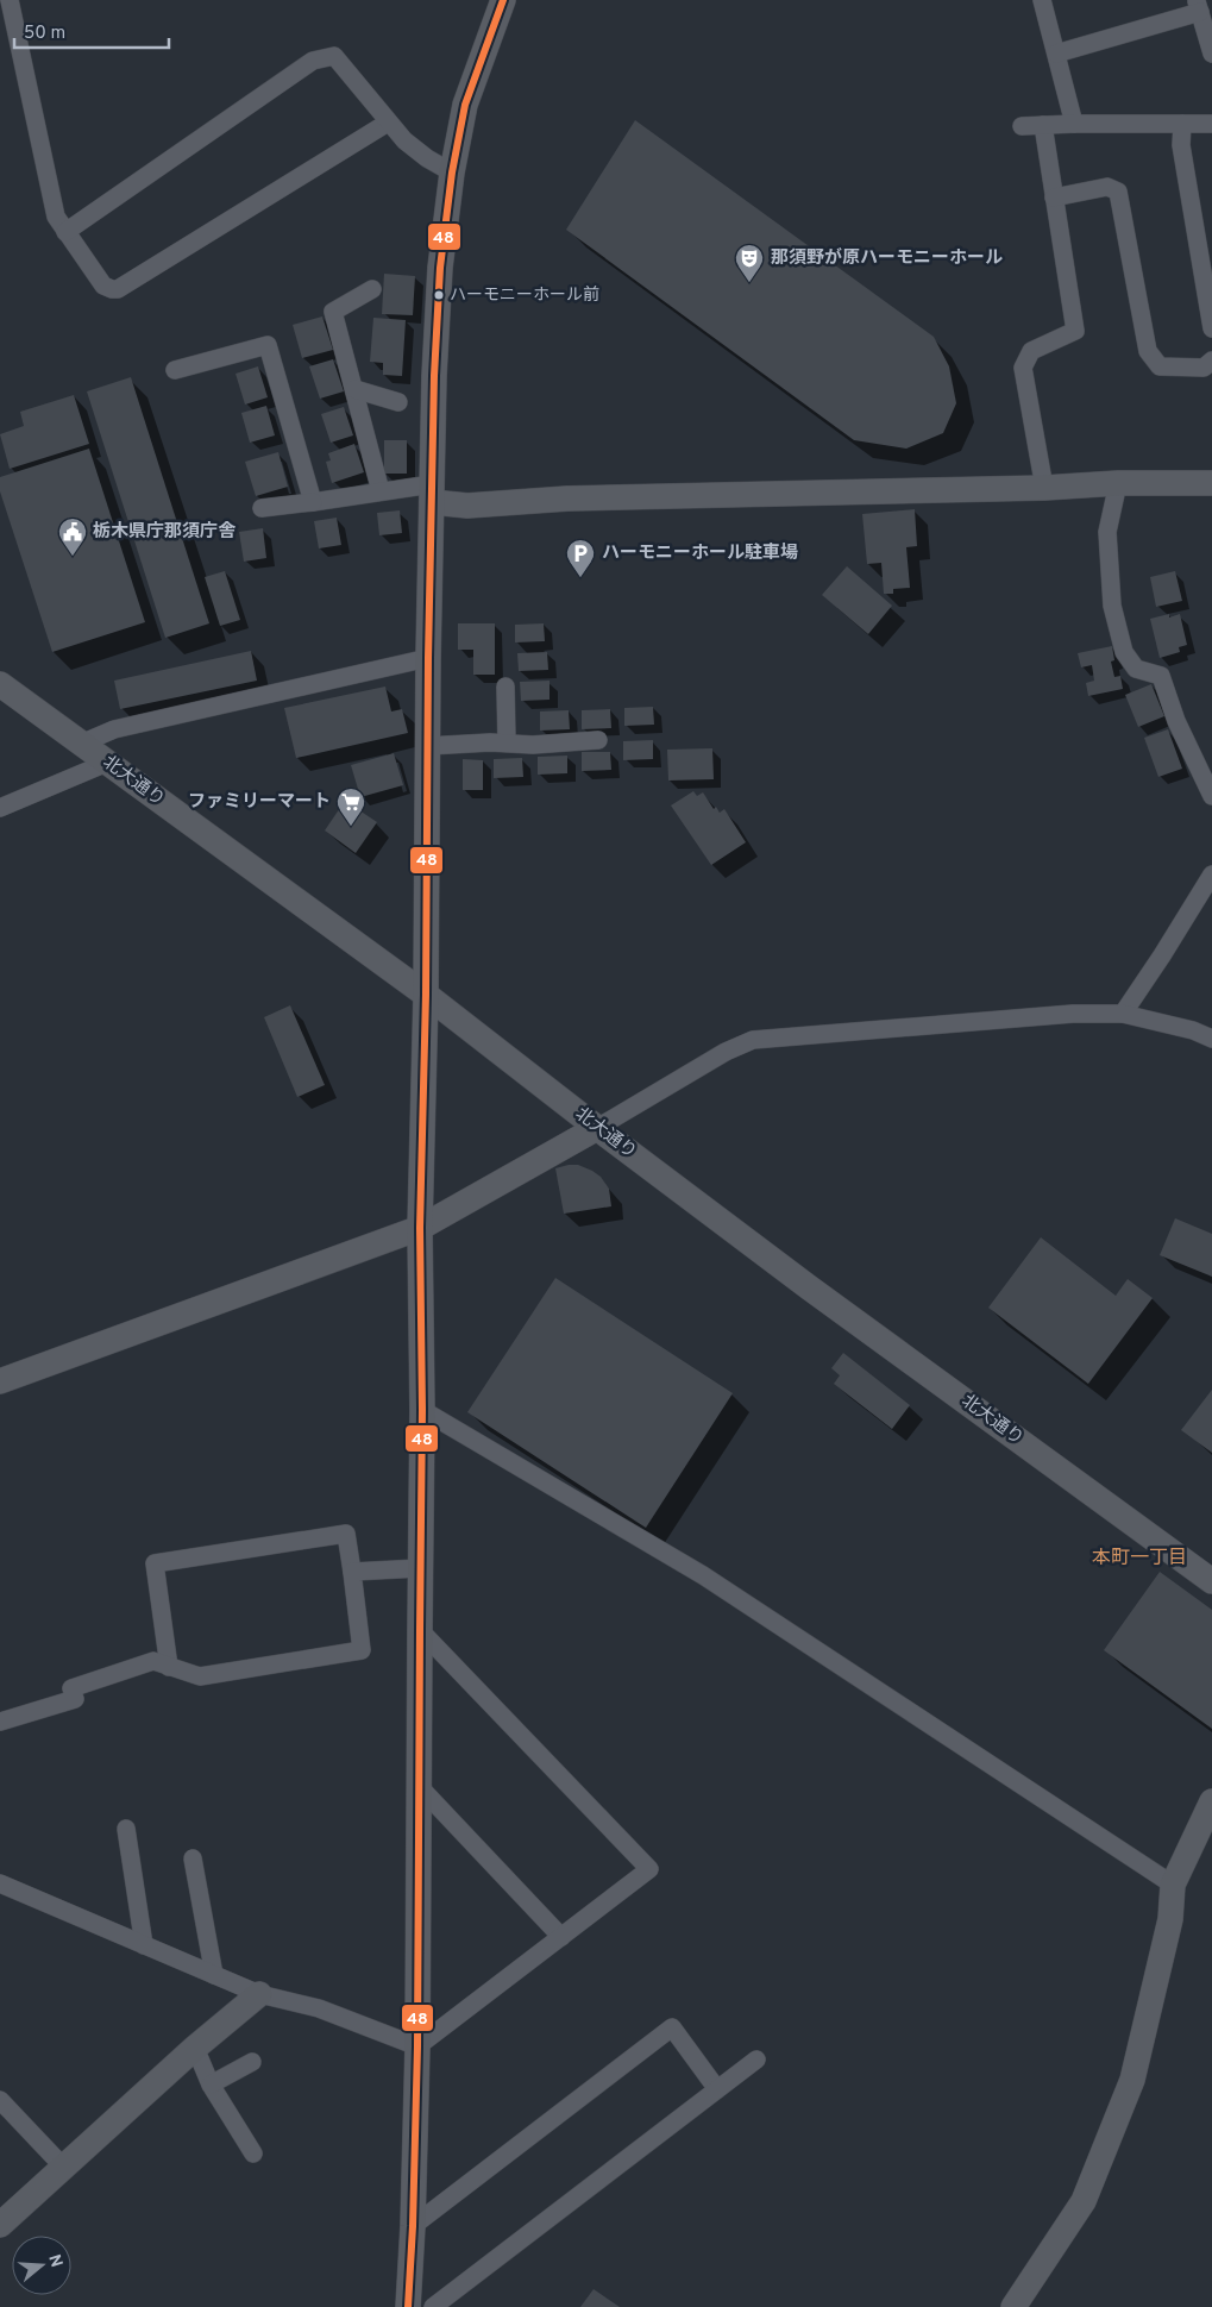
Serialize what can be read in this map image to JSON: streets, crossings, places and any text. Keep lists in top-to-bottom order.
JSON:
{
  "streets": {
    "street": ["北大通り"]
  },
  "districts": ["本町一丁目"],
  "places": {
    "theatre": ["那須野が原ハーモニーホール"],
    "other": ["ハーモニーホール前"],
    "public building": ["栃木県庁那須庁舎"],
    "parking": ["ハーモニーホール駐車場"],
    "supermarket": ["ファミリーマート"]
  },
  "lines": ["transit line 48"],
  "scale_bar": "50 m",
  "north": "right"
}
